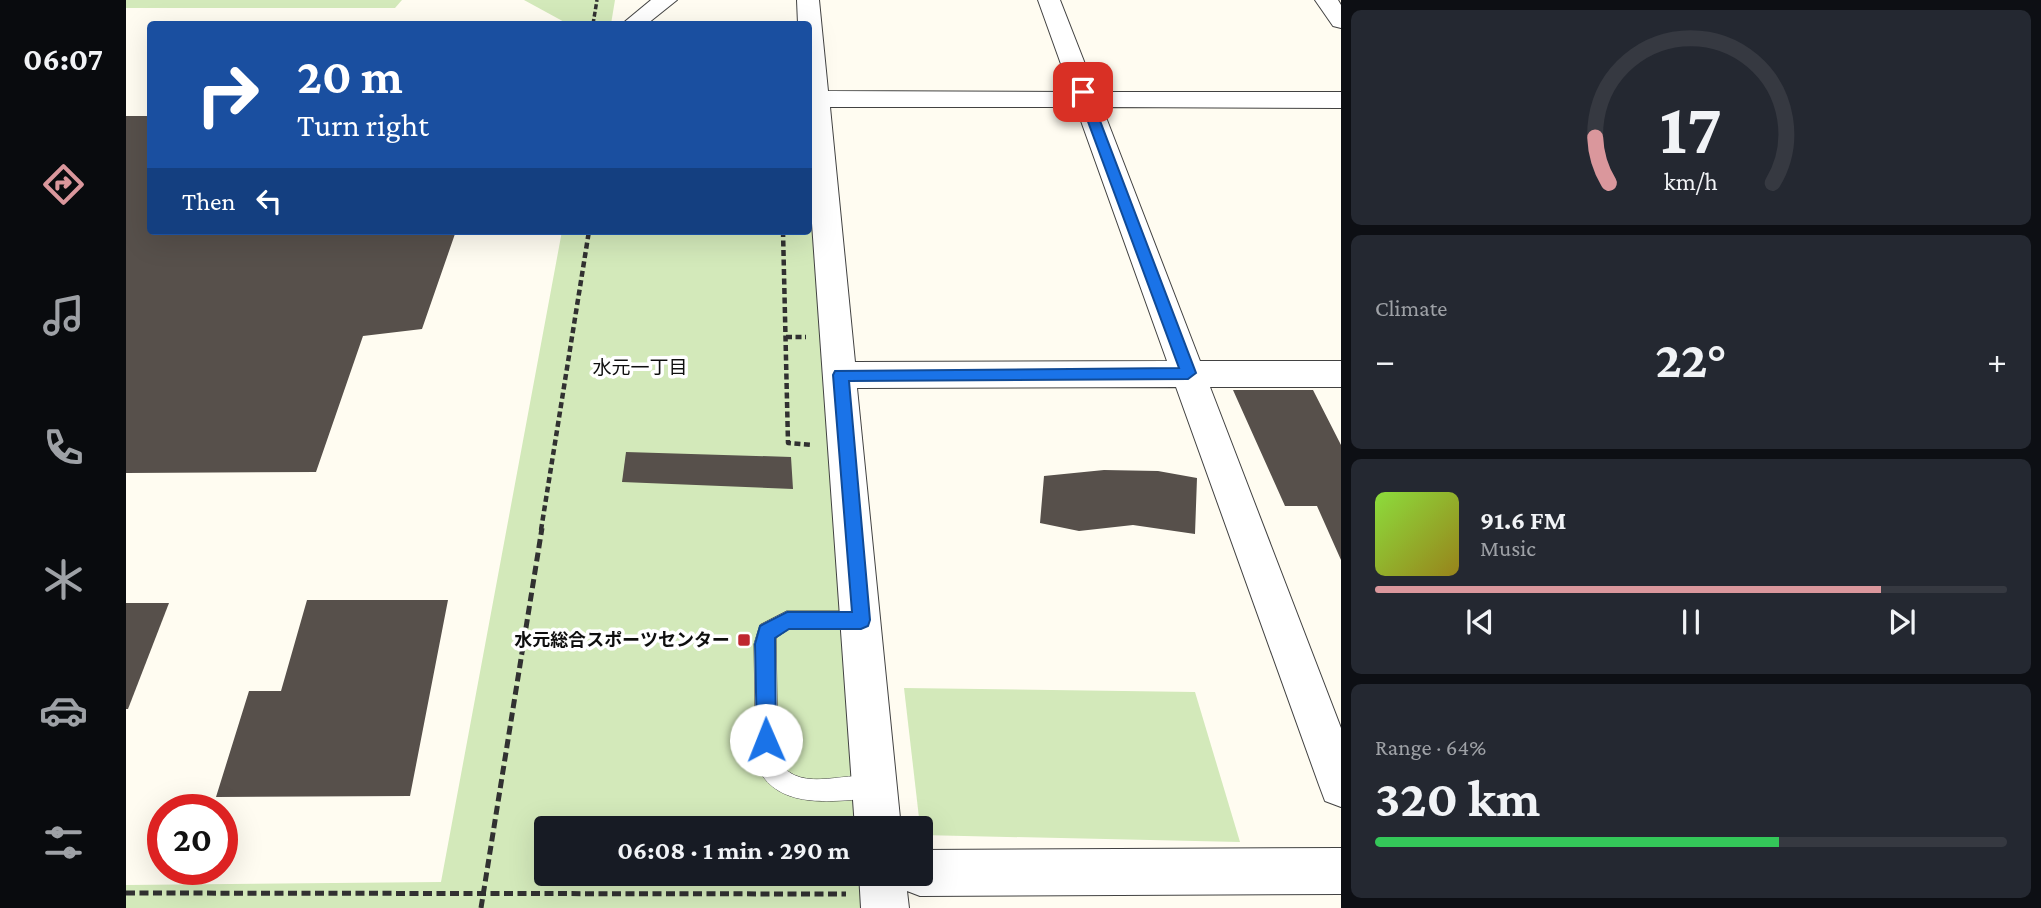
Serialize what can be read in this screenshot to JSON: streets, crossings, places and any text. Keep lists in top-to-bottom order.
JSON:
{
  "districts": ["水元一丁目"],
  "places": {
    "transit": ["水元総合スポーツセンター"]
  },
  "page": {
    "tabs": "06:07",
    "turn": ["20 m", "Turn right"],
    "then": "Then",
    "tile": [
      "Climate",
      ["Range · 64%", "320 km"]
    ],
    "heat": ["−", "22°", "+"],
    "song": ["91.6 FM", "Music"],
    "limit": "20",
    "trip": "06:08 · 1 min · 290 m",
    "gauge": ["17", "km/h"]
  }
}
